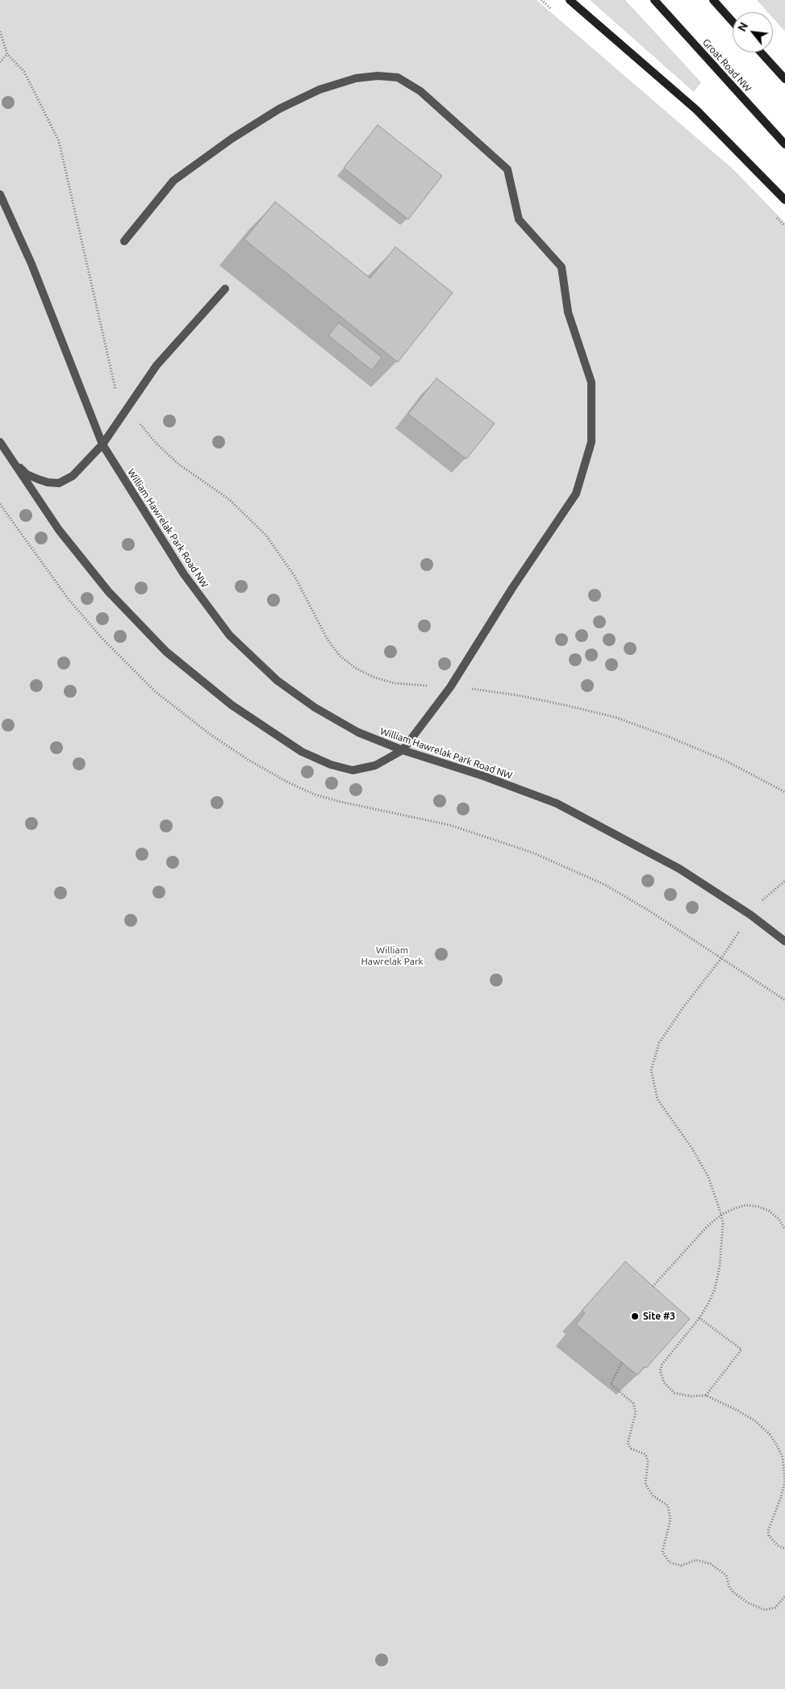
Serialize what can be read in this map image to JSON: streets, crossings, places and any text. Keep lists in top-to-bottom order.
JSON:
{
  "streets": {
    "main road": ["Groat Road NW"],
    "street": ["William Hawrelak Park Road NW"]
  },
  "parks": ["William Hawrelak Park"],
  "places": ["Site #3"],
  "north": "top left"
}
